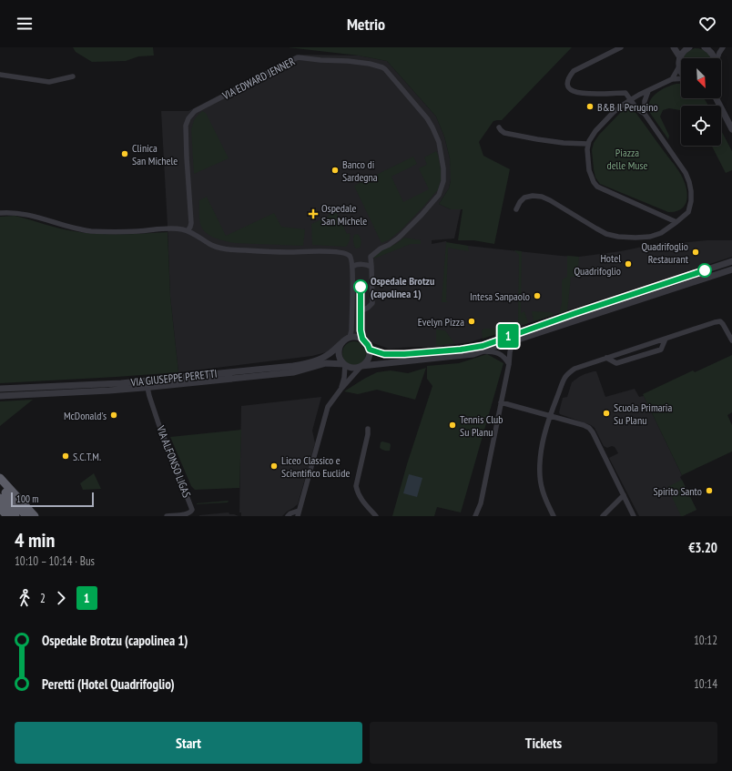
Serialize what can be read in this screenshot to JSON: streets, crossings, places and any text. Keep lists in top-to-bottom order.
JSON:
{
  "streets": {
    "street": ["VIA EDWARD JENNER", "VIA GIUSEPPE PERETTI", "VIA ALFONSO LIGAS"]
  },
  "crossings": [
    ["VIA GIUSEPPE PERETTI", "VIA ALFONSO LIGAS"]
  ],
  "parks": ["Piazza delle Muse"],
  "places": {
    "other": [
      "B&B Il Perugino",
      "Clinica San Michele",
      "Banco di Sardegna",
      "Quadrifoglio Restaurant",
      "Hotel Quadrifoglio",
      "Ospedale Brotzu (capolinea 1)",
      "Intesa Sanpaolo",
      "Evelyn Pizza",
      "Scuola Primaria Su Planu",
      "McDonald's",
      "Tennis Club Su Planu",
      "S.C.T.M.",
      "Liceo Classico e Scientifico Euclide",
      "Spirito Santo"
    ],
    "health": ["Ospedale San Michele"]
  },
  "lines": ["bus line 1"],
  "scale_bar": "100 m",
  "north": "bottom right",
  "page": {
    "header": "Metrio",
    "on_map": "1",
    "scale": "100 m",
    "heading": ["4 min", "10:10 – 10:14 · Bus", "€3.20"],
    "legs": ["2", "1"],
    "list": [
      {
        "name": "Ospedale Brotzu (capolinea 1)",
        "value": "10:12"
      },
      {
        "name": "Peretti (Hotel Quadrifoglio)",
        "value": "10:14"
      }
    ],
    "buttons": ["Start", "Tickets"]
  }
}
